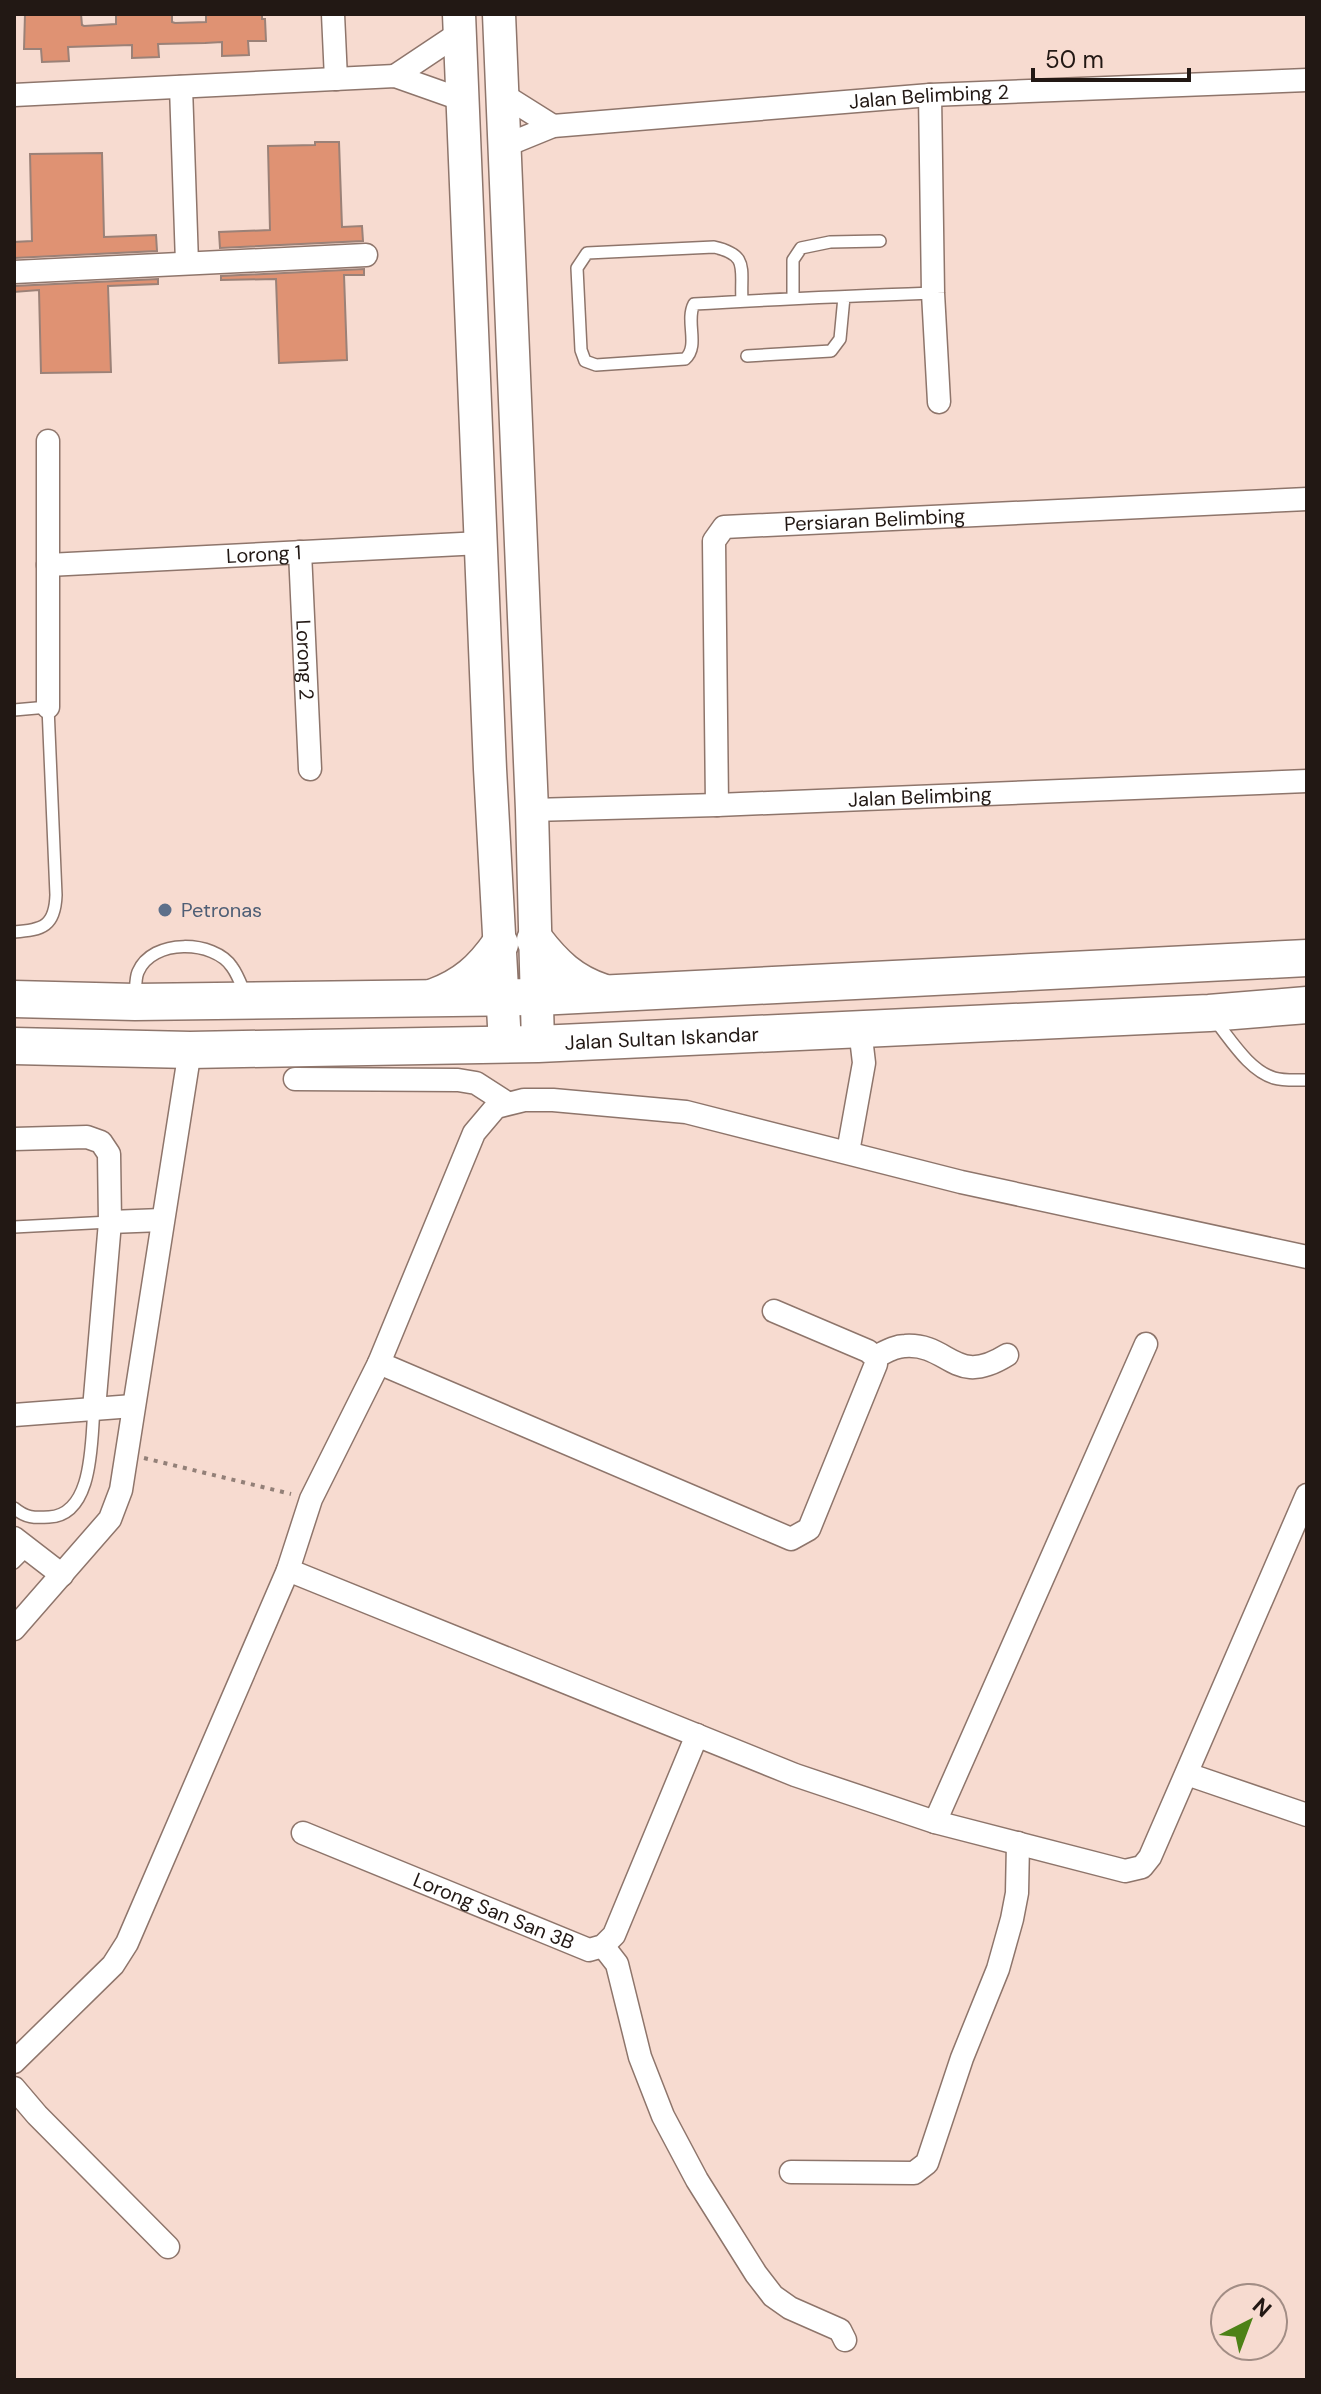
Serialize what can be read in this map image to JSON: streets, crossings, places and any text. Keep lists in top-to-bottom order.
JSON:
{
  "streets": {
    "main road": ["Jalan Sultan Iskandar"],
    "street": [
      "Jalan Belimbing 2",
      "Persiaran Belimbing",
      "Lorong 1",
      "Lorong 2",
      "Jalan Belimbing",
      "Lorong San San 3B"
    ]
  },
  "crossings": [
    ["Persiaran Belimbing", "Jalan Belimbing"],
    ["Lorong 1", "Lorong 2"]
  ],
  "places": ["Petronas"],
  "scale_bar": "50 m",
  "north": "top right"
}
